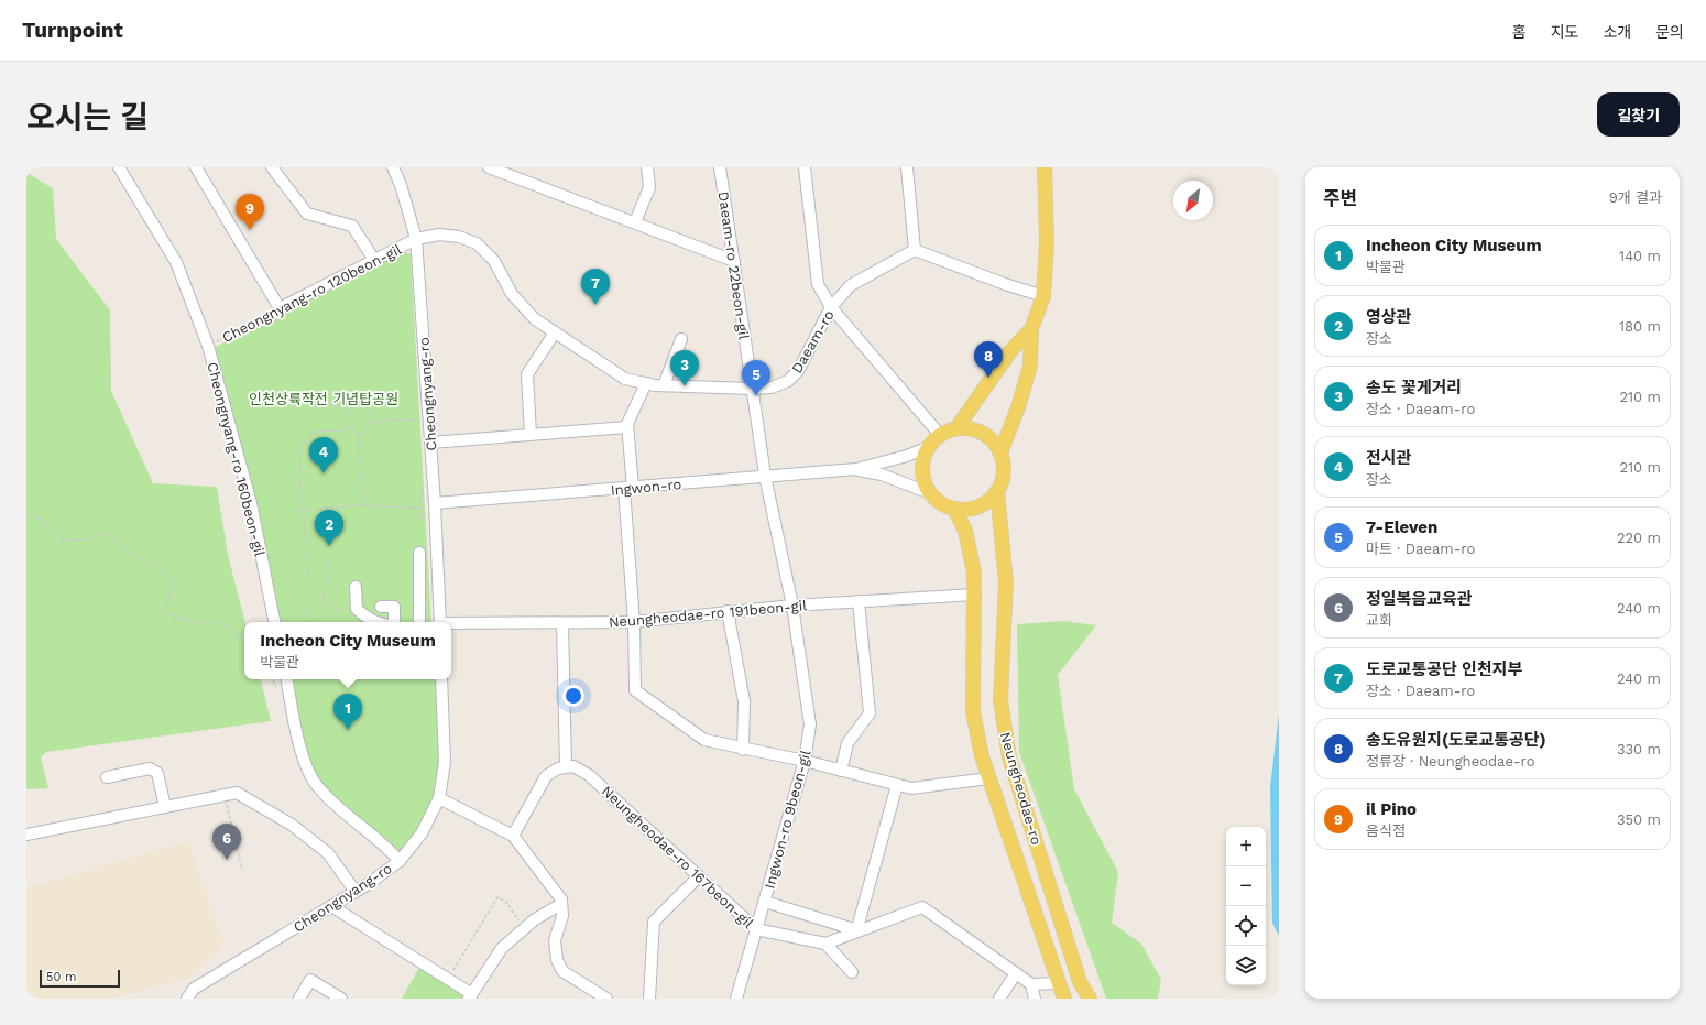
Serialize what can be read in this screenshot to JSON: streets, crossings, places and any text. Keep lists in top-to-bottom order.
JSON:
{
  "streets": {
    "main road": ["Neungheodae-ro"],
    "street": [
      "Daeam-ro 22beon-gil",
      "Cheongnyang-ro 120beon-gil",
      "Daeam-ro",
      "Cheongnyang-ro",
      "Cheongnyang-ro 160beon-gil",
      "Ingwon-ro",
      "Neungheodae-ro 191beon-gil",
      "Ingwon-ro 9beon-gil",
      "Neungheodae-ro 167beon-gil"
    ]
  },
  "crossings": [
    ["Daeam-ro 22beon-gil", "Daeam-ro"],
    ["Daeam-ro 22beon-gil", "Ingwon-ro"],
    ["Daeam-ro 22beon-gil", "Ingwon-ro 9beon-gil"],
    ["Cheongnyang-ro 120beon-gil", "Daeam-ro"],
    ["Cheongnyang-ro 120beon-gil", "Cheongnyang-ro"],
    ["Cheongnyang-ro 120beon-gil", "Cheongnyang-ro 160beon-gil"],
    ["Daeam-ro", "Cheongnyang-ro"],
    ["Cheongnyang-ro", "Ingwon-ro"],
    ["Ingwon-ro", "Ingwon-ro 9beon-gil"],
    ["Neungheodae-ro 191beon-gil", "Neungheodae-ro"],
    ["Neungheodae-ro 191beon-gil", "Ingwon-ro 9beon-gil"],
    ["Ingwon-ro 9beon-gil", "Neungheodae-ro 167beon-gil"]
  ],
  "parks": ["인천상륙작전 기념탑공원"],
  "scale_bar": "50 m",
  "north": "bottom left",
  "page": {
    "header": "Turnpoint",
    "nav": [
      "홈",
      "지도",
      "소개",
      "문의"
    ],
    "title": "오시는 길",
    "buttons": "길찾기",
    "heading": ["주변", "9개 결과"],
    "pins": [
      "9",
      "7",
      "8",
      "3",
      "5",
      "4",
      "2",
      "1",
      "6"
    ],
    "list": [
      {
        "mark": "1",
        "name": "Incheon City Museum",
        "note": "박물관",
        "value": "140 m"
      },
      {
        "mark": "2",
        "name": "영상관",
        "note": "장소",
        "value": "180 m"
      },
      {
        "mark": "3",
        "name": "송도 꽃게거리",
        "note": "장소 · Daeam-ro",
        "value": "210 m"
      },
      {
        "mark": "4",
        "name": "전시관",
        "note": "장소",
        "value": "210 m"
      },
      {
        "mark": "5",
        "name": "7-Eleven",
        "note": "마트 · Daeam-ro",
        "value": "220 m"
      },
      {
        "mark": "6",
        "name": "정일복음교육관",
        "note": "교회",
        "value": "240 m"
      },
      {
        "mark": "7",
        "name": "도로교통공단 인천지부",
        "note": "장소 · Daeam-ro",
        "value": "240 m"
      },
      {
        "mark": "8",
        "name": "송도유원지(도로교통공단)",
        "note": "정류장 · Neungheodae-ro",
        "value": "330 m"
      },
      {
        "mark": "9",
        "name": "il Pino",
        "note": "음식점",
        "value": "350 m"
      }
    ],
    "popup": ["Incheon City Museum", "박물관"],
    "map_buttons": ["+", "−"],
    "scale": "50 m"
  }
}
